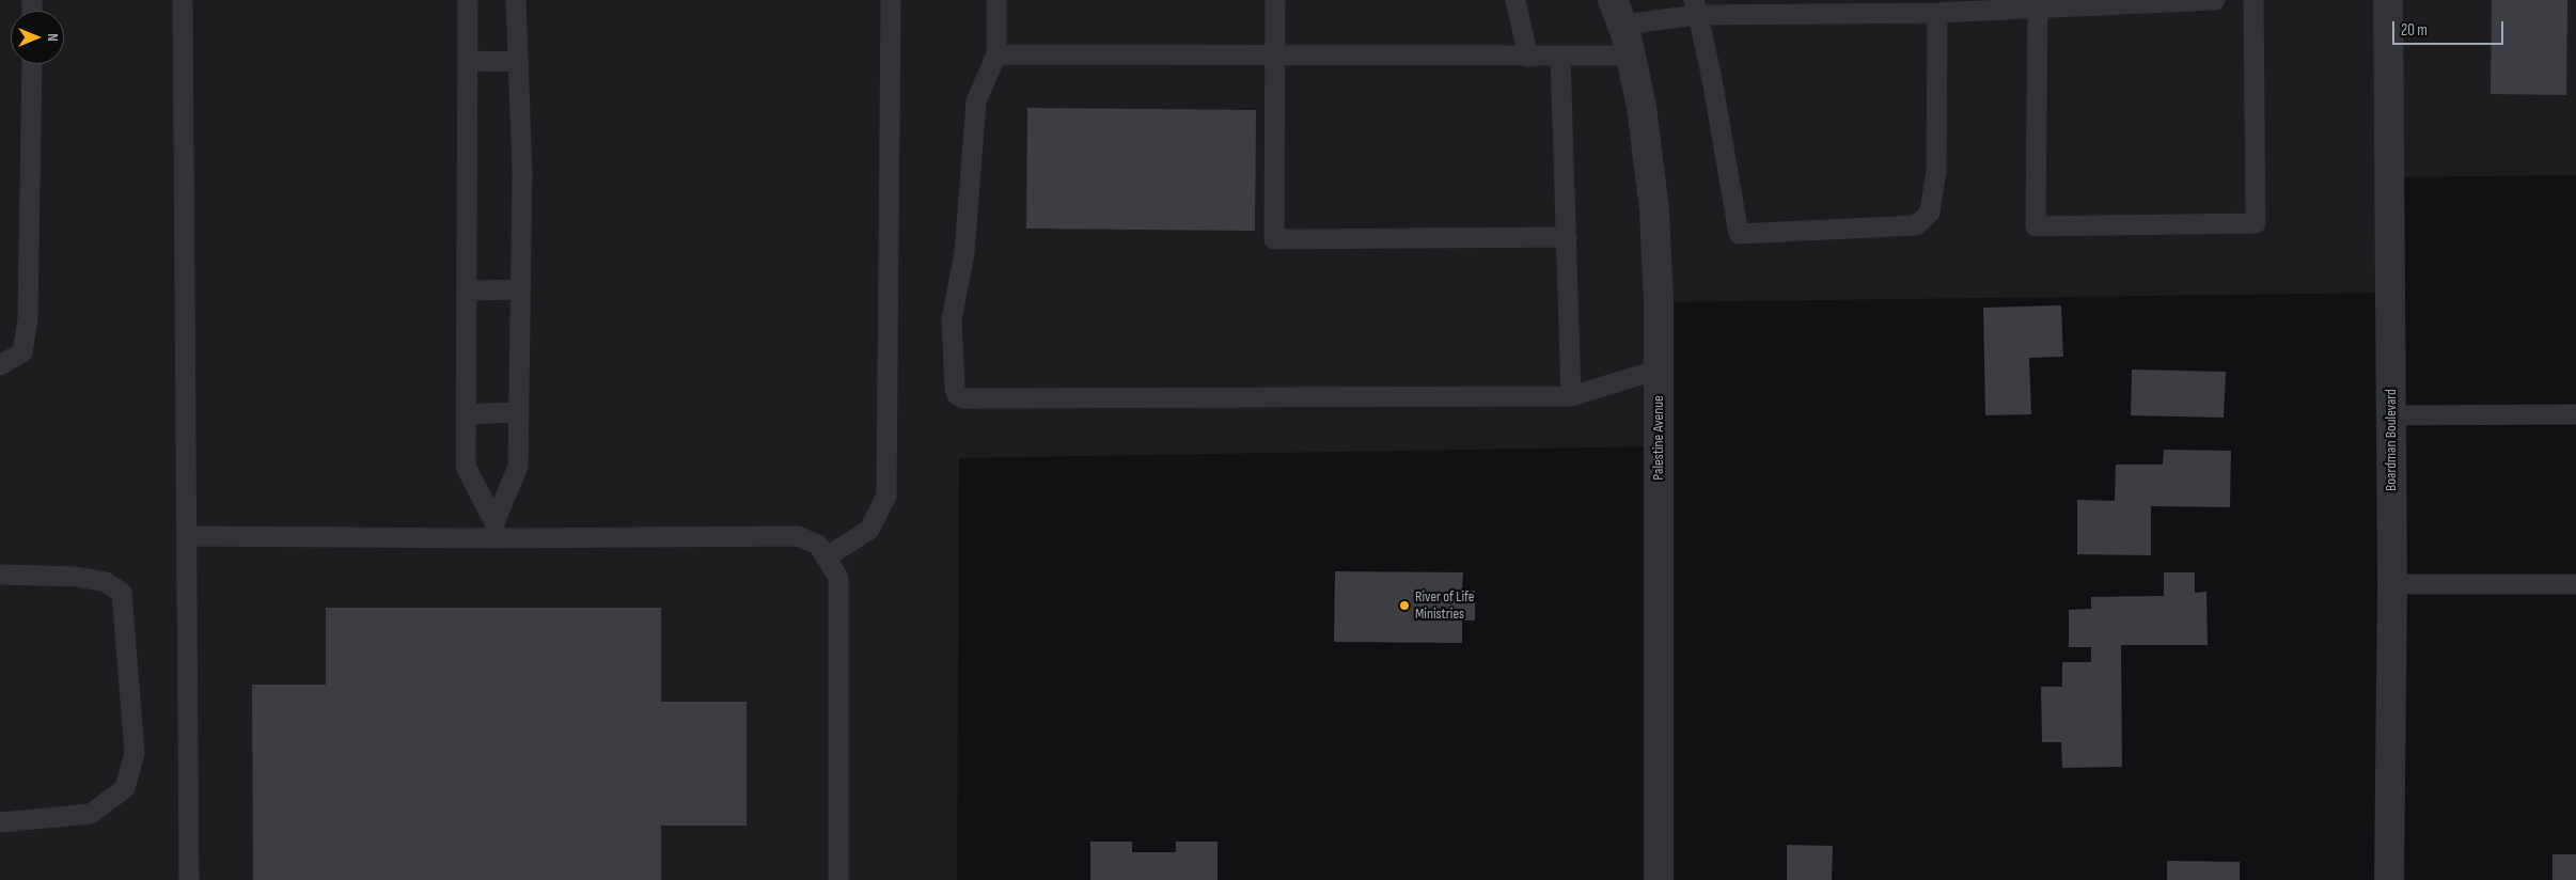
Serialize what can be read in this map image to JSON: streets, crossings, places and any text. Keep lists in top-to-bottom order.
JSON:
{
  "streets": {
    "street": ["Palestine Avenue", "Boardman Boulevard"]
  },
  "places": ["River of Life Ministries"],
  "scale_bar": "20 m",
  "north": "right"
}
